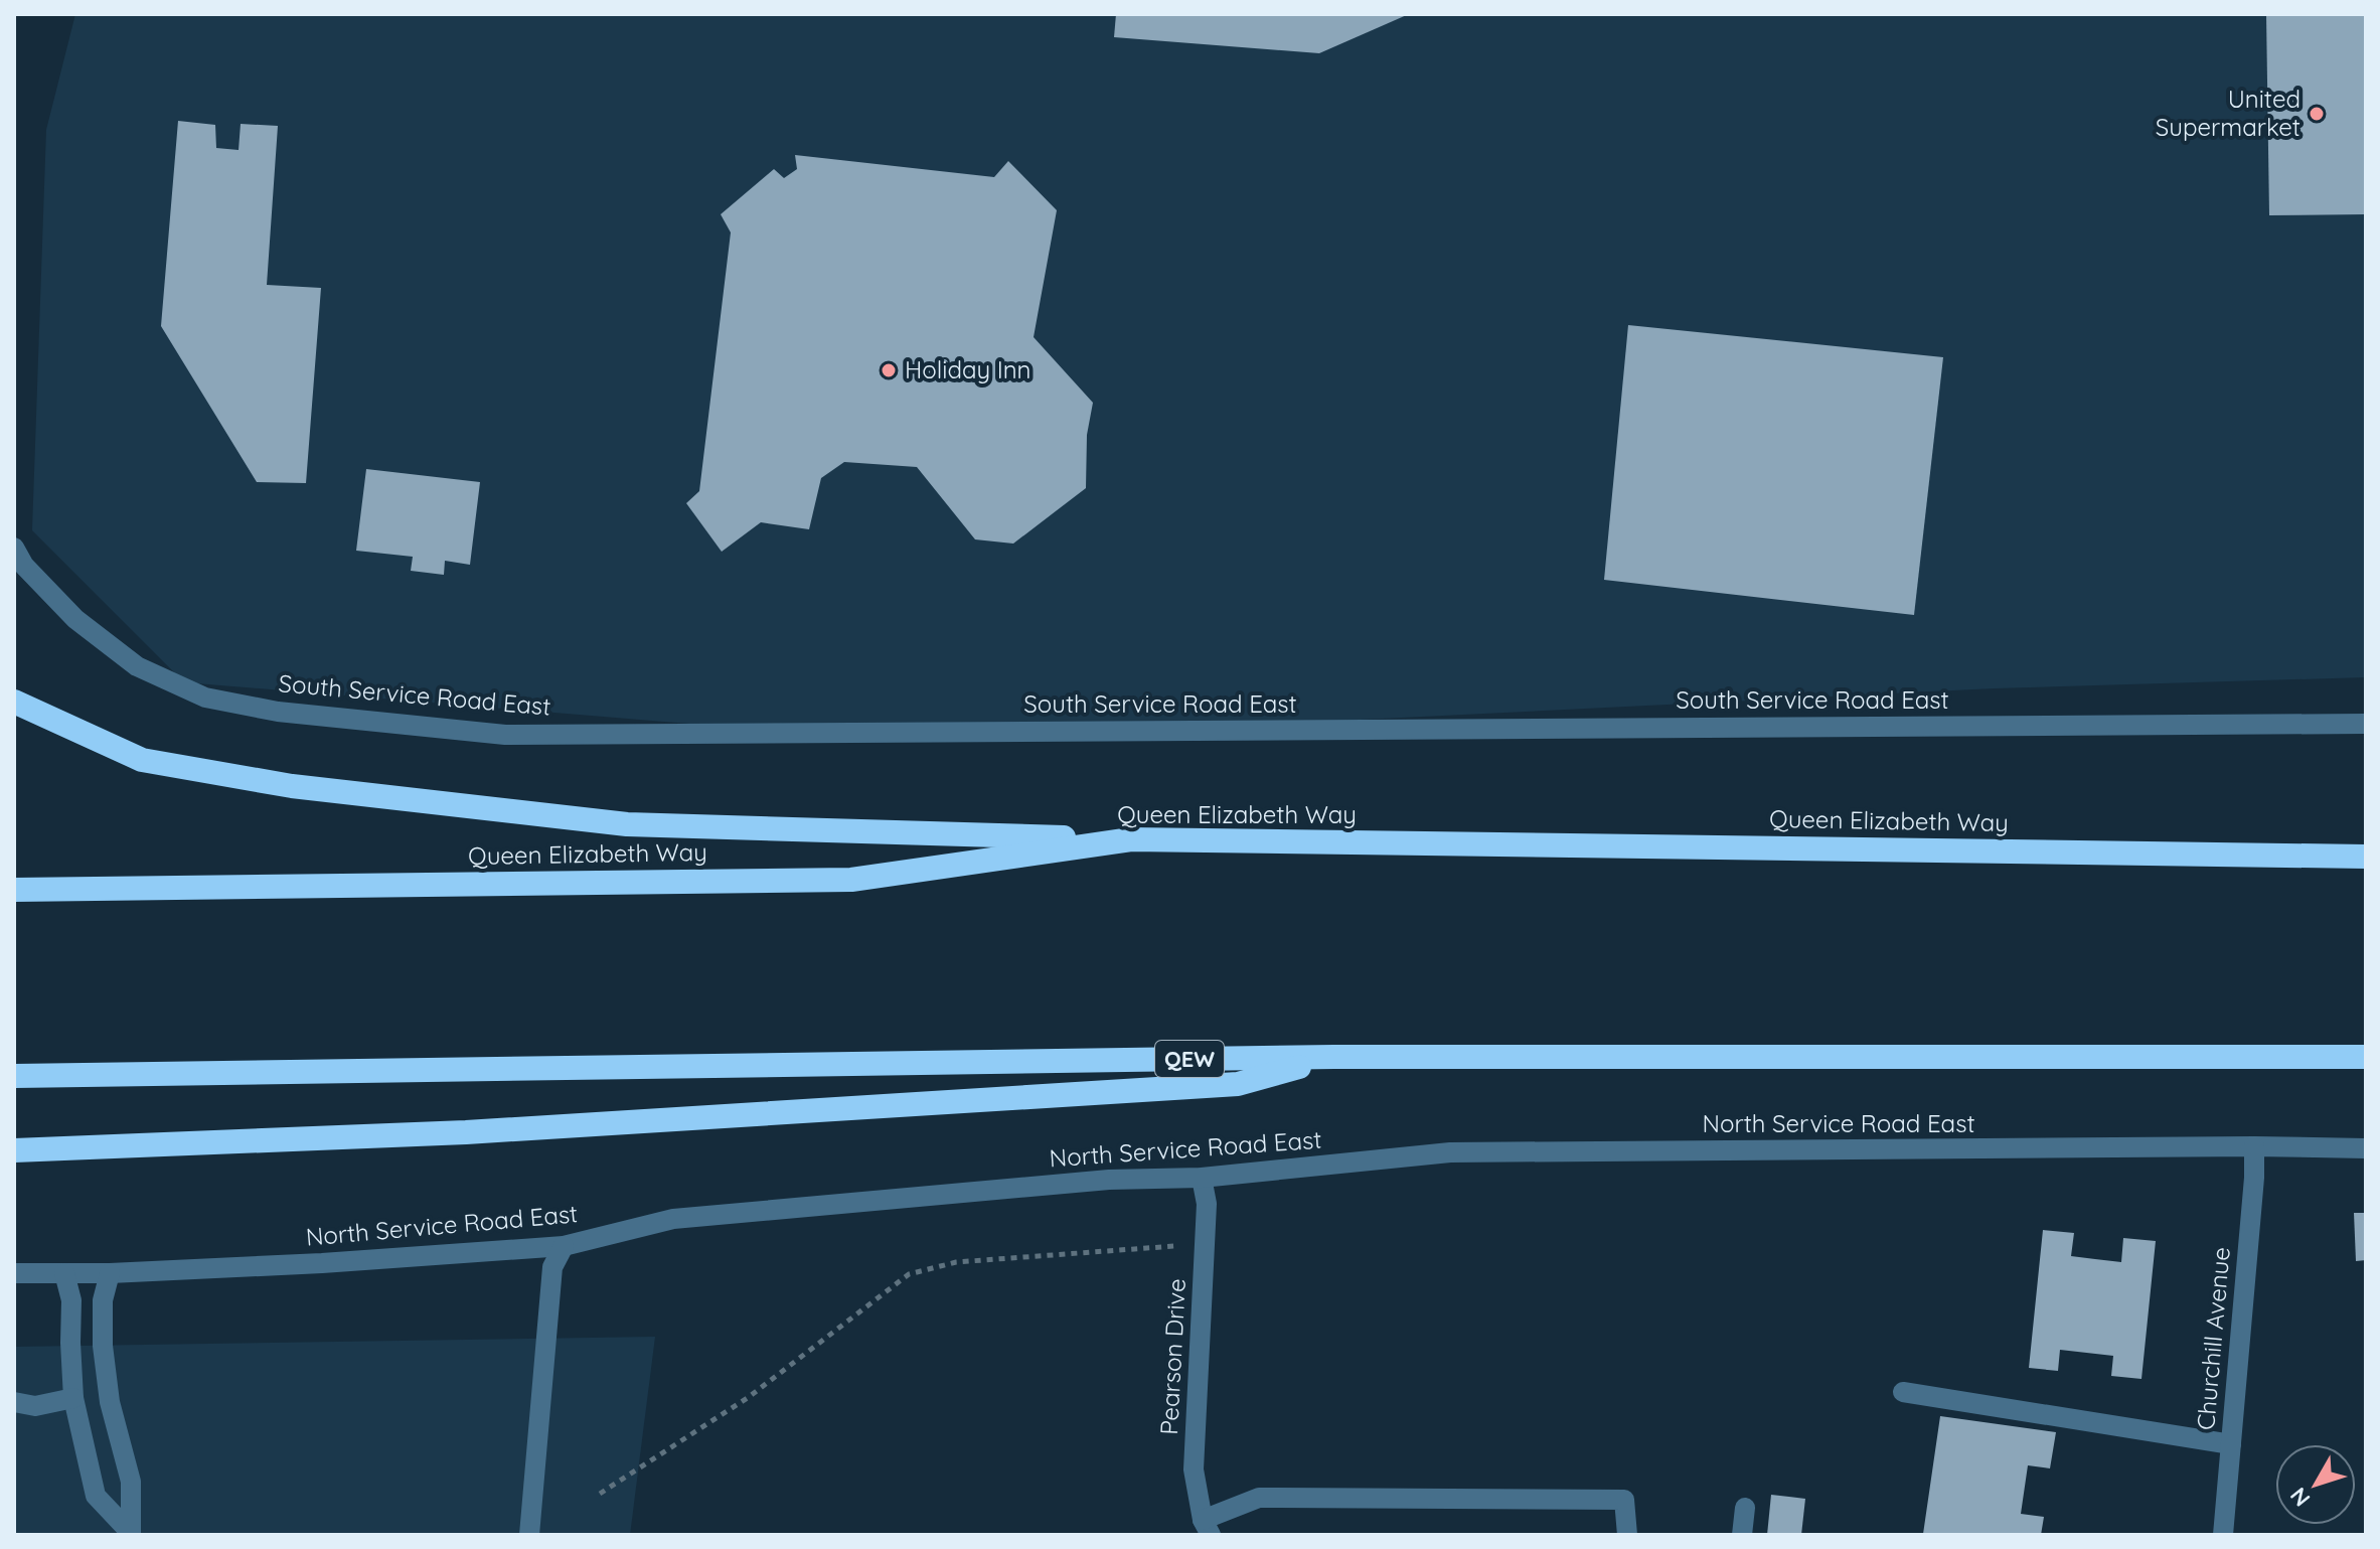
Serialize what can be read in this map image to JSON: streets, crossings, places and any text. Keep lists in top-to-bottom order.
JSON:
{
  "streets": {
    "highway": ["Queen Elizabeth Way", "QEW"],
    "street": [
      "South Service Road East",
      "North Service Road East",
      "Churchill Avenue",
      "Pearson Drive"
    ]
  },
  "crossings": [
    ["North Service Road East", "Churchill Avenue"],
    ["North Service Road East", "Pearson Drive"]
  ],
  "places": ["United Supermarket", "Holiday Inn"],
  "north": "bottom left"
}
